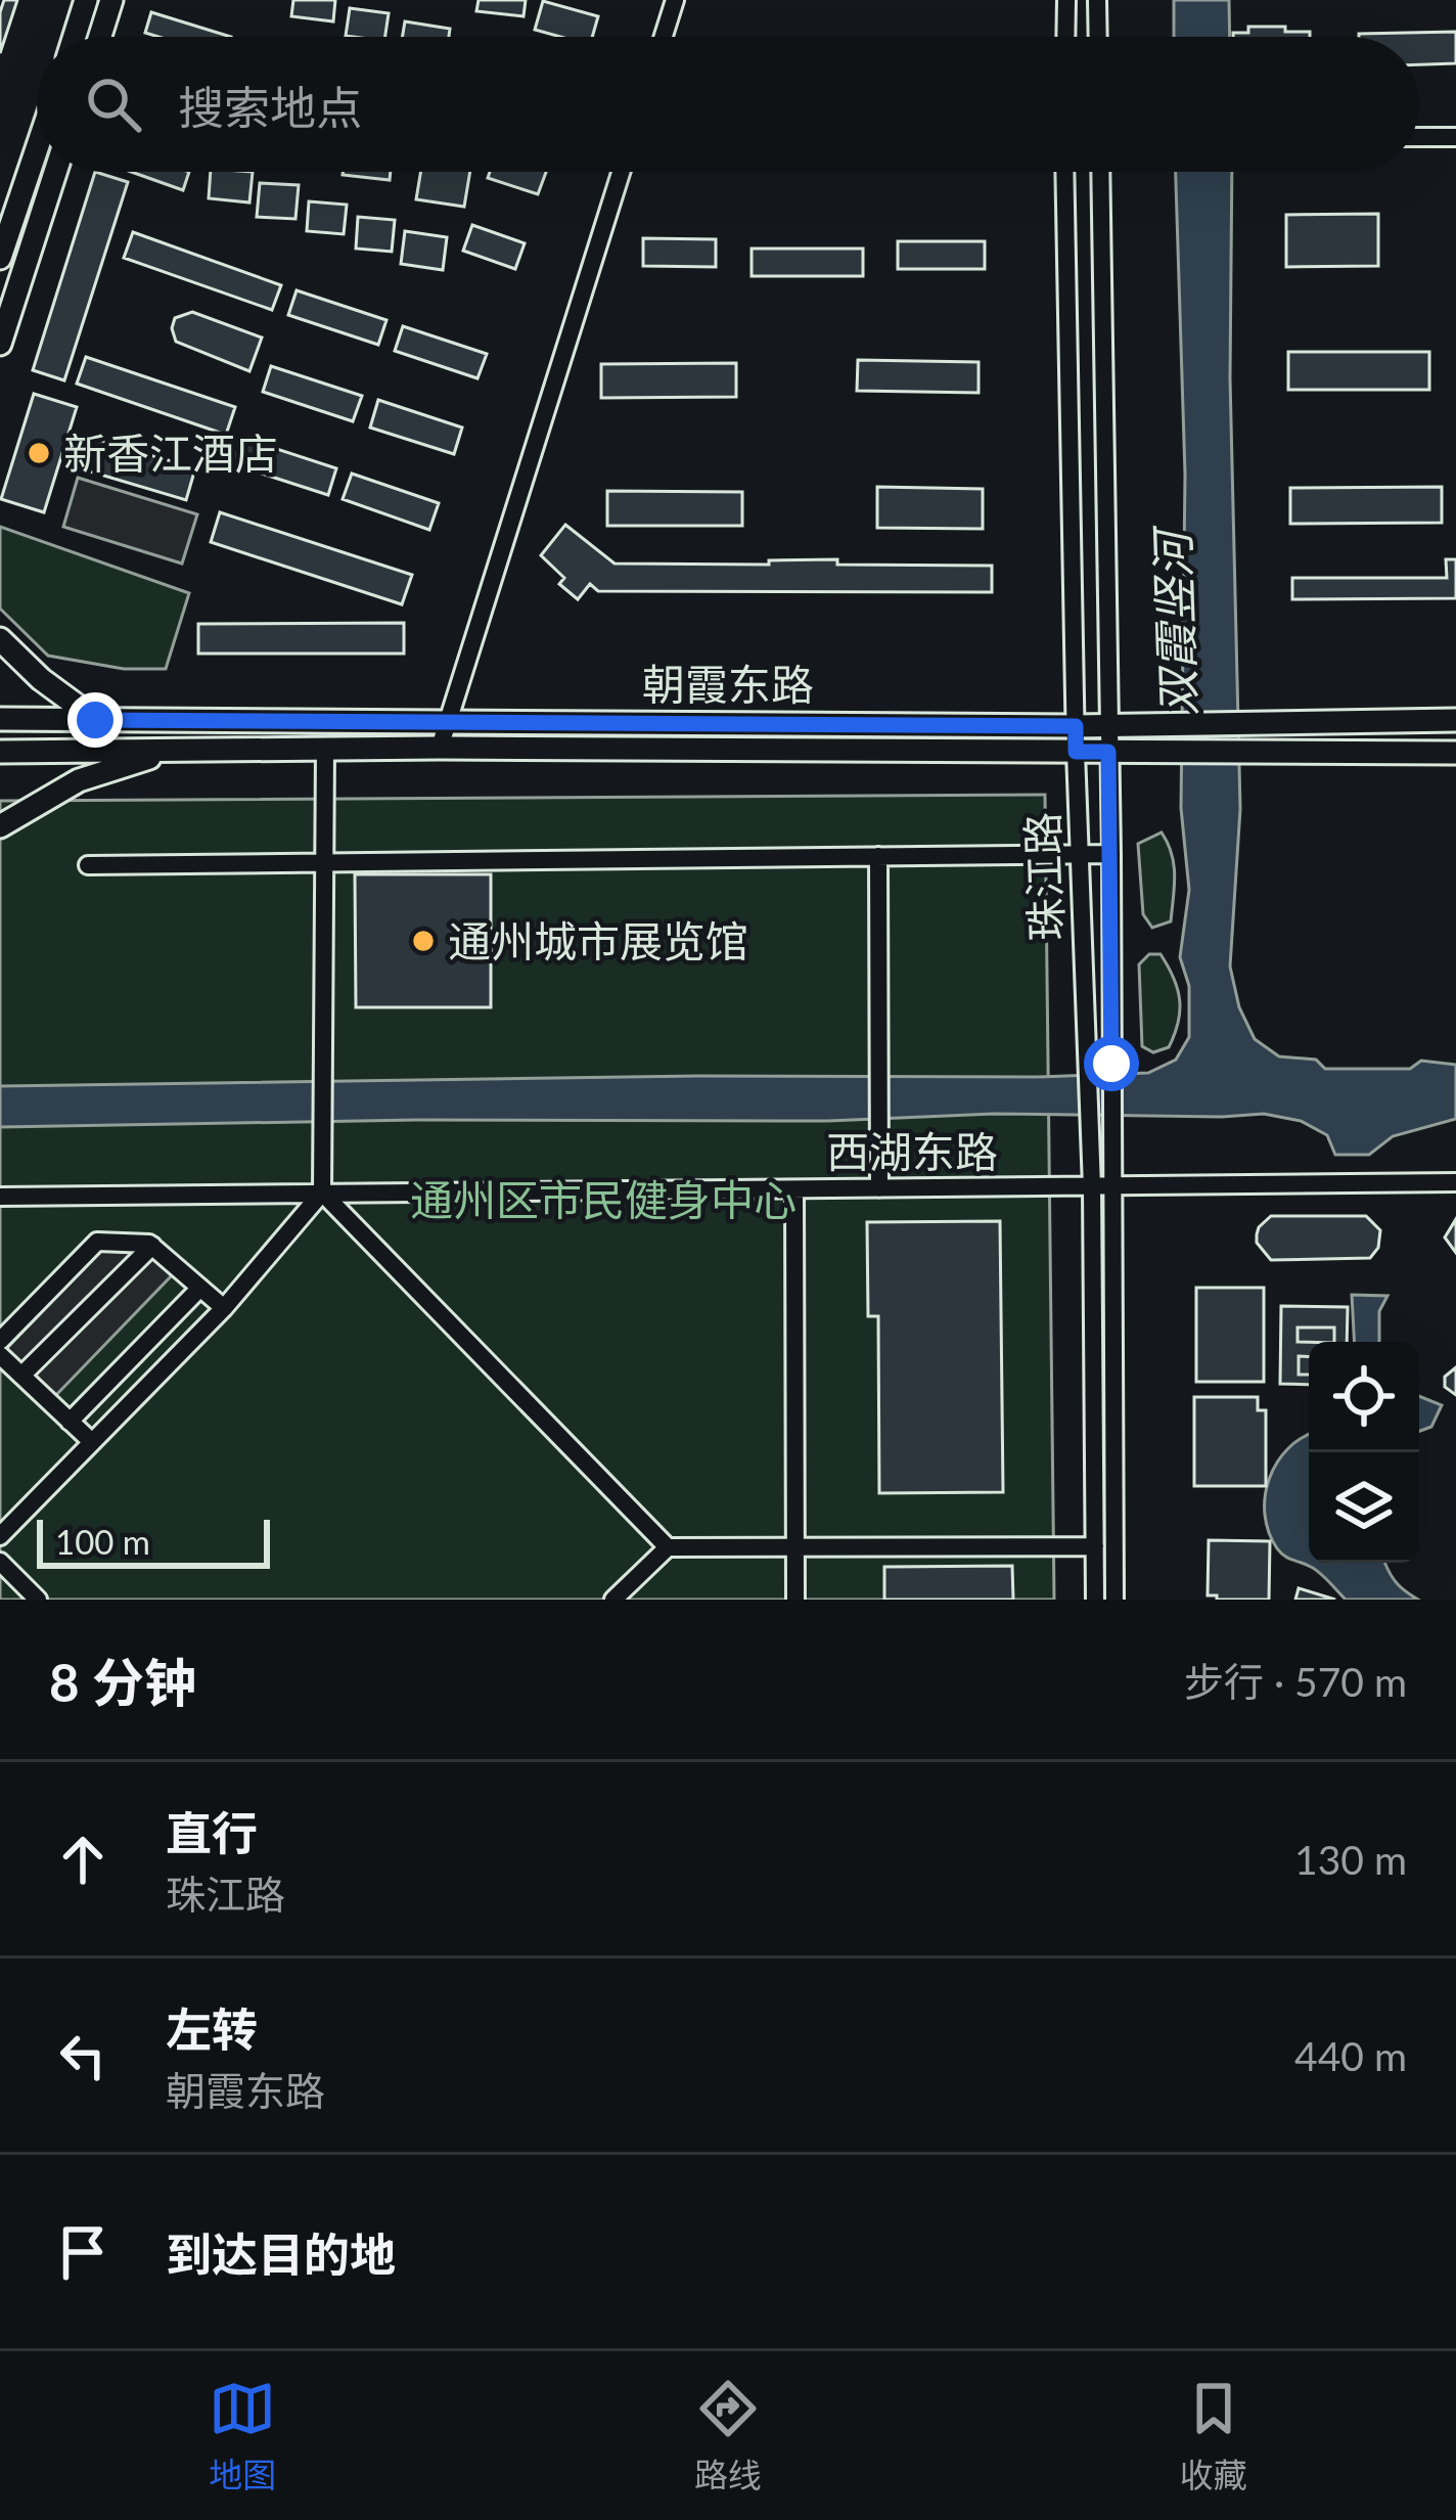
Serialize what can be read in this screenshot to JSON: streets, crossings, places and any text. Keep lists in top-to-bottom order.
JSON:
{
  "streets": {
    "main road": ["朝霞东路"],
    "street": ["珠江路", "西湖东路"]
  },
  "crossings": [
    ["朝霞东路", "珠江路"],
    ["珠江路", "西湖东路"]
  ],
  "water": ["双霞竖河"],
  "parks": ["通州区市民健身中心"],
  "places": ["新香江酒店", "通州城市展览馆"],
  "scale_bar": "100 m",
  "page": {
    "search": "搜索地点",
    "scale": "100 m",
    "heading": ["8 分钟", "步行 · 570 m"],
    "list": [
      ["直行", "珠江路", "130 m"],
      ["左转", "朝霞东路", "440 m"],
      "到达目的地"
    ],
    "nav": ["地图", "路线", "收藏"]
  }
}
